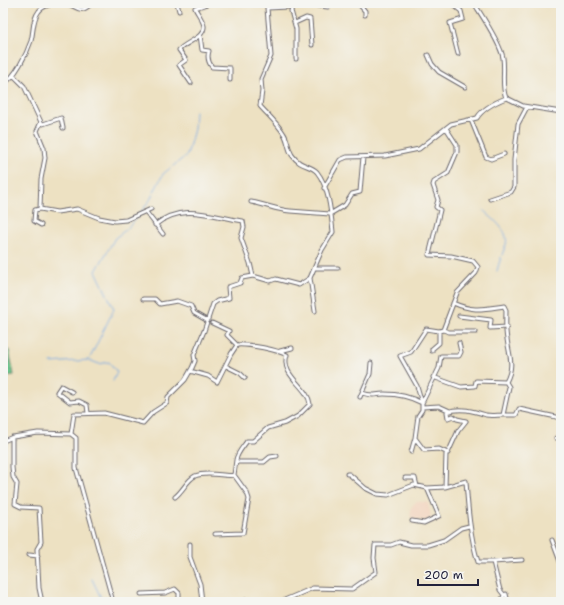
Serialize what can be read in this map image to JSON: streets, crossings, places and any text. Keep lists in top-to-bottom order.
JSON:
{
  "scale_bar": "200 m"
}
